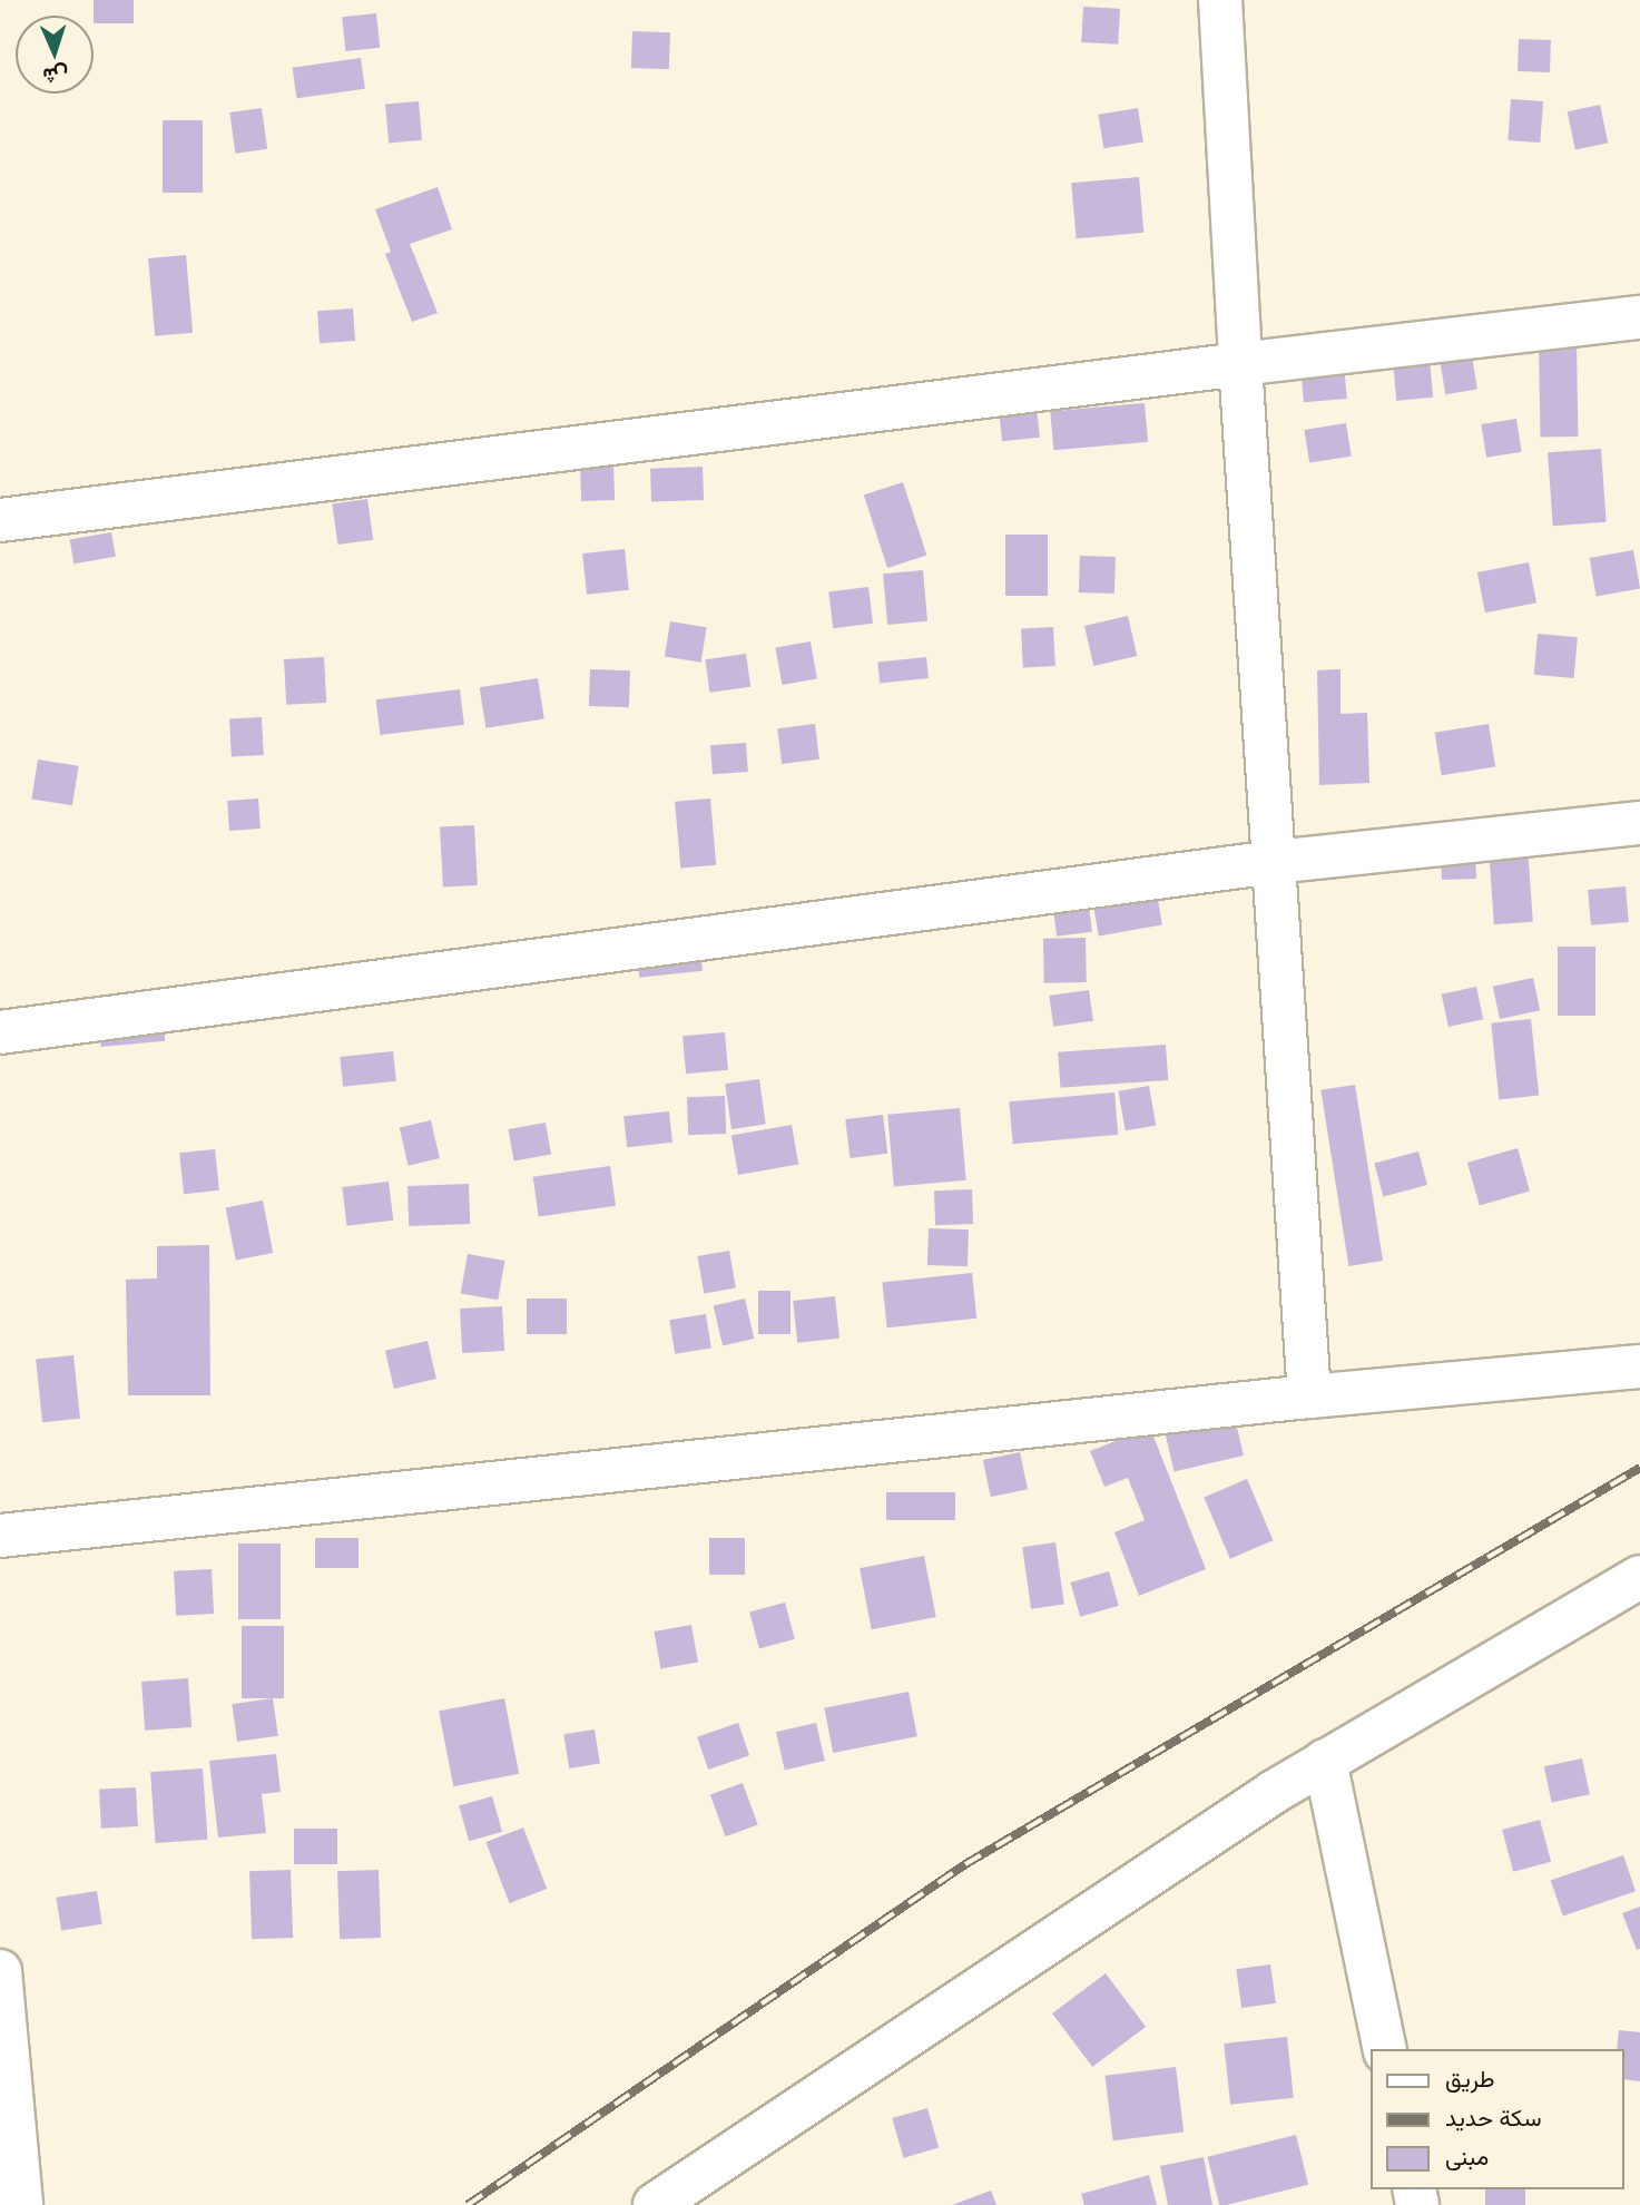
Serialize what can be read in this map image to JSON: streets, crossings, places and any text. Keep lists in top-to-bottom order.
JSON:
{
  "legend": ["طريق", "سكة حديد", "مبنى"],
  "north": "bottom"
}
